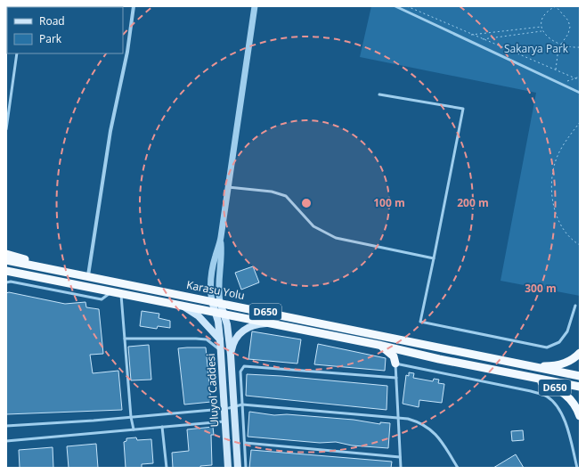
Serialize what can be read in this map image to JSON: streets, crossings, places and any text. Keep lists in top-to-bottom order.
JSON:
{
  "streets": {
    "highway": ["Karasu Yolu", "D650"],
    "main road": ["Uluyol Caddesi"]
  },
  "crossings": [
    ["Karasu Yolu", "D650"],
    ["Karasu Yolu", "Uluyol Caddesi"]
  ],
  "parks": ["Sakarya Park"],
  "legend": ["Road", "Park"],
  "rings": ["100 m", "200 m", "300 m"]
}
